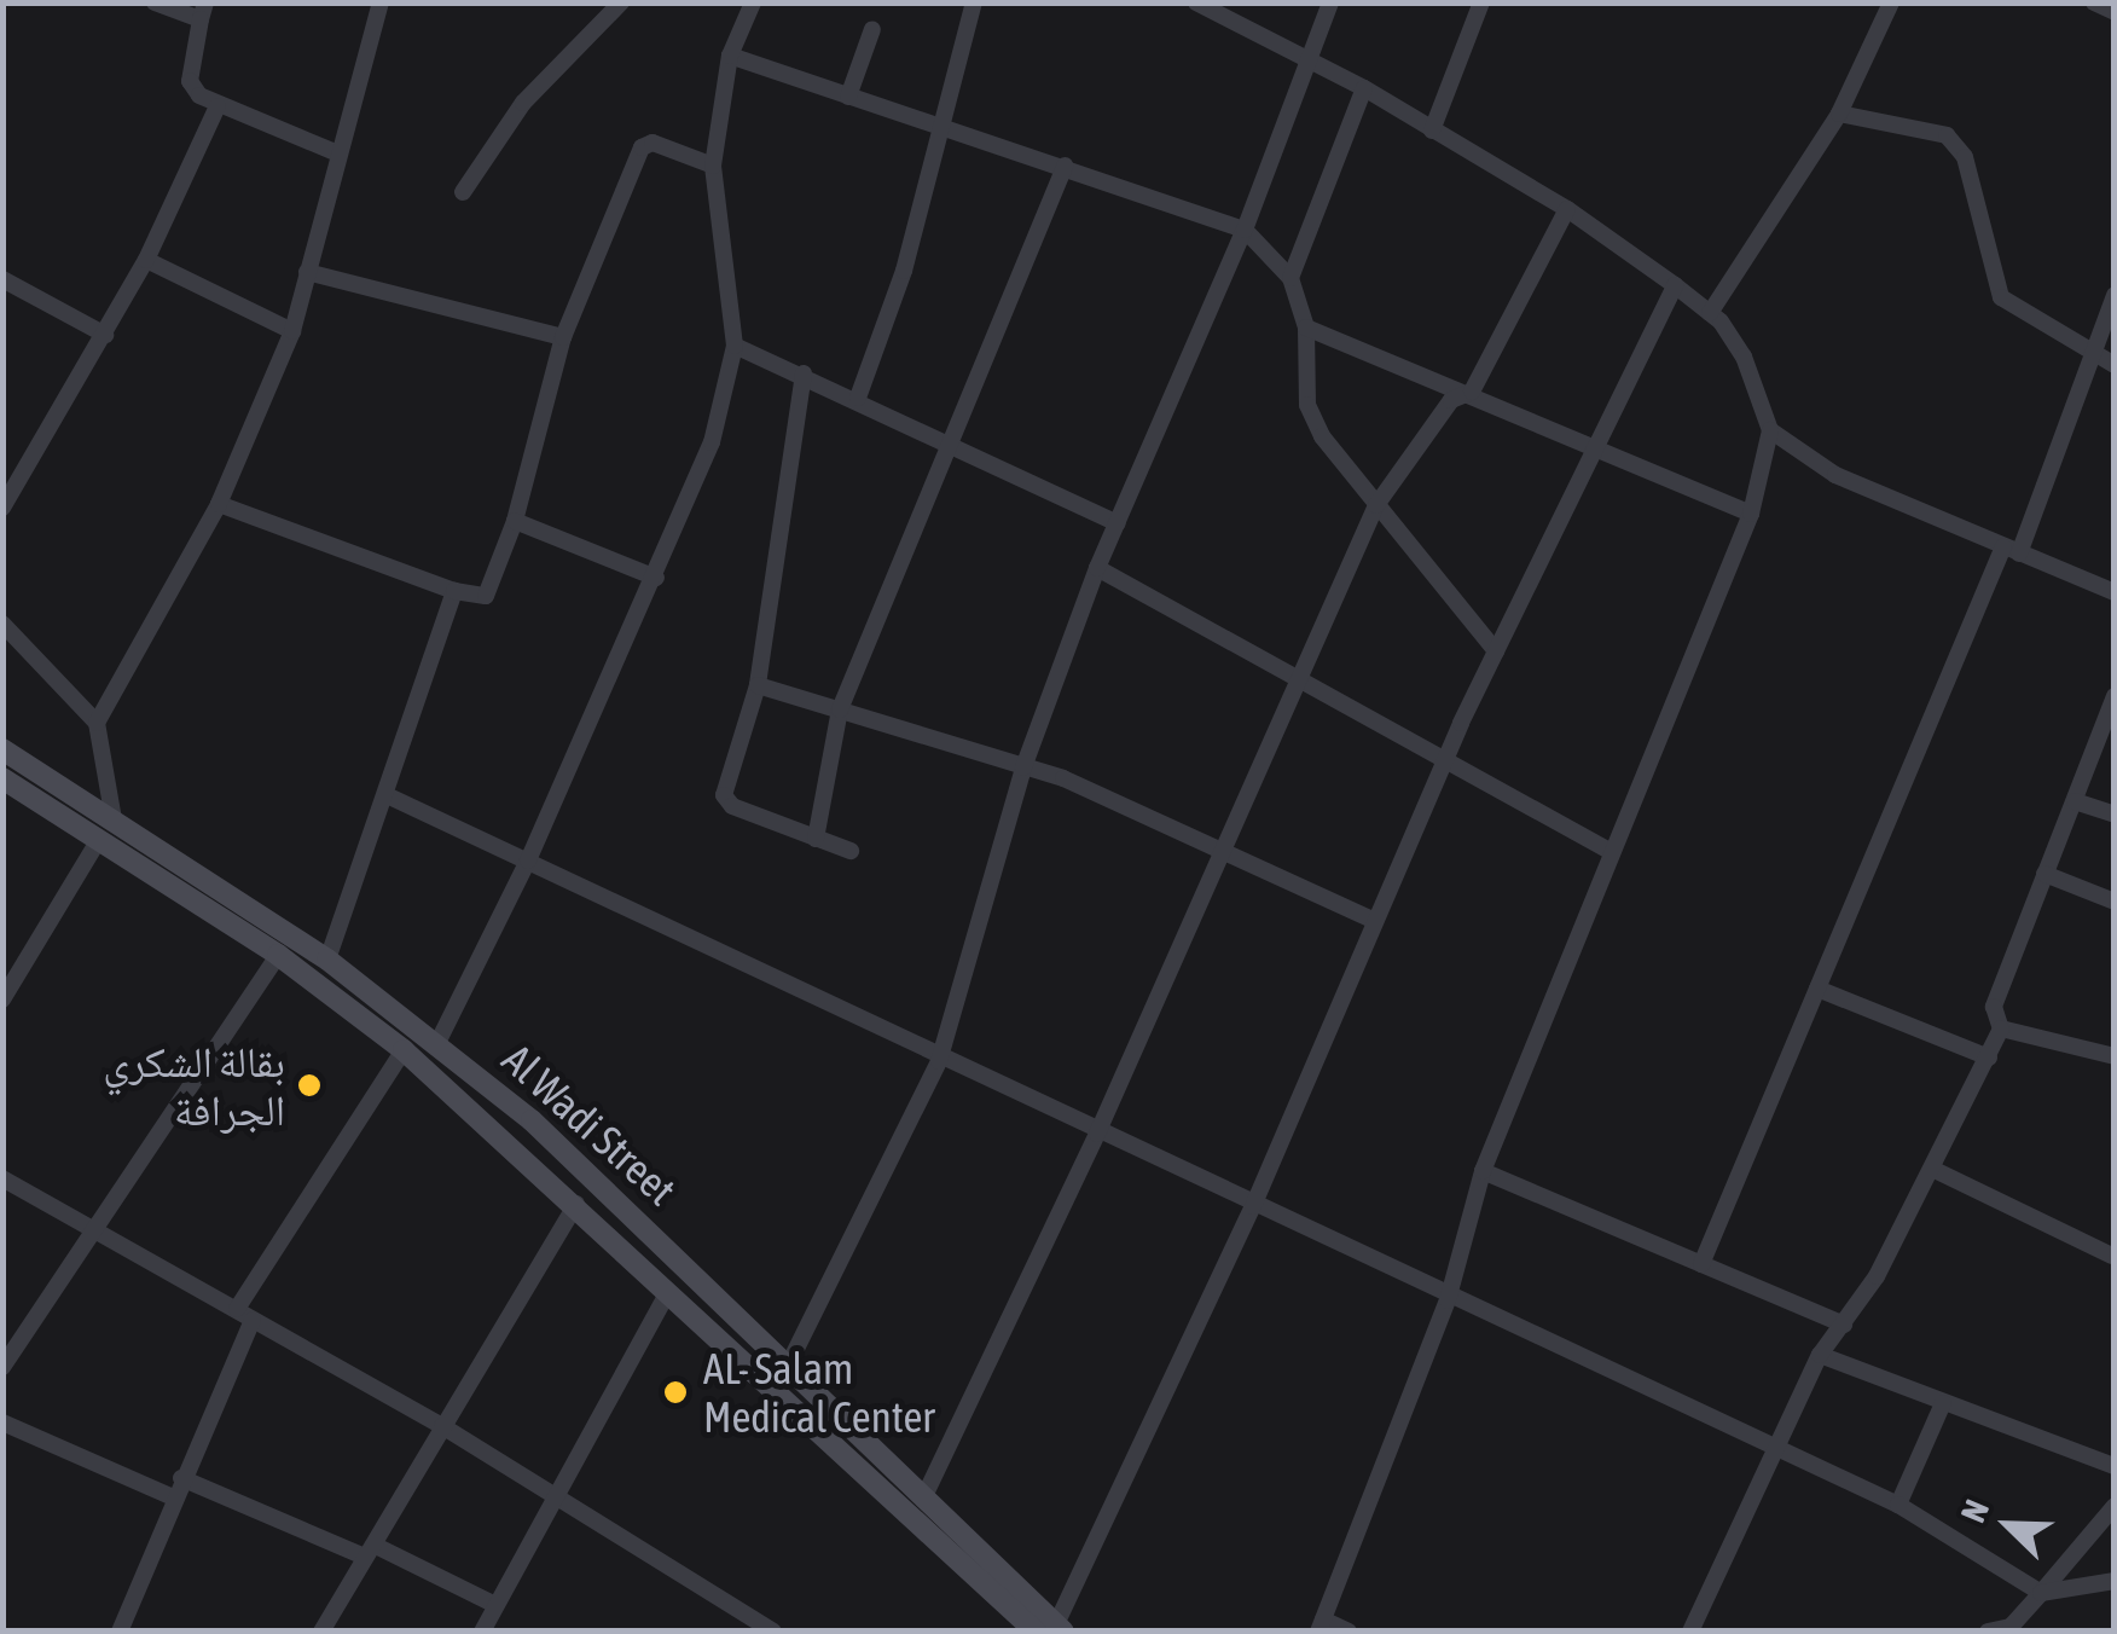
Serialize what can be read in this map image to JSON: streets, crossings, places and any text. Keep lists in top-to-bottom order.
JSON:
{
  "streets": {
    "main road": ["Al Wadi Street"]
  },
  "places": ["بقالة الشكري الجرافة", "AL- Salam Medical Center"],
  "north": "top left"
}
